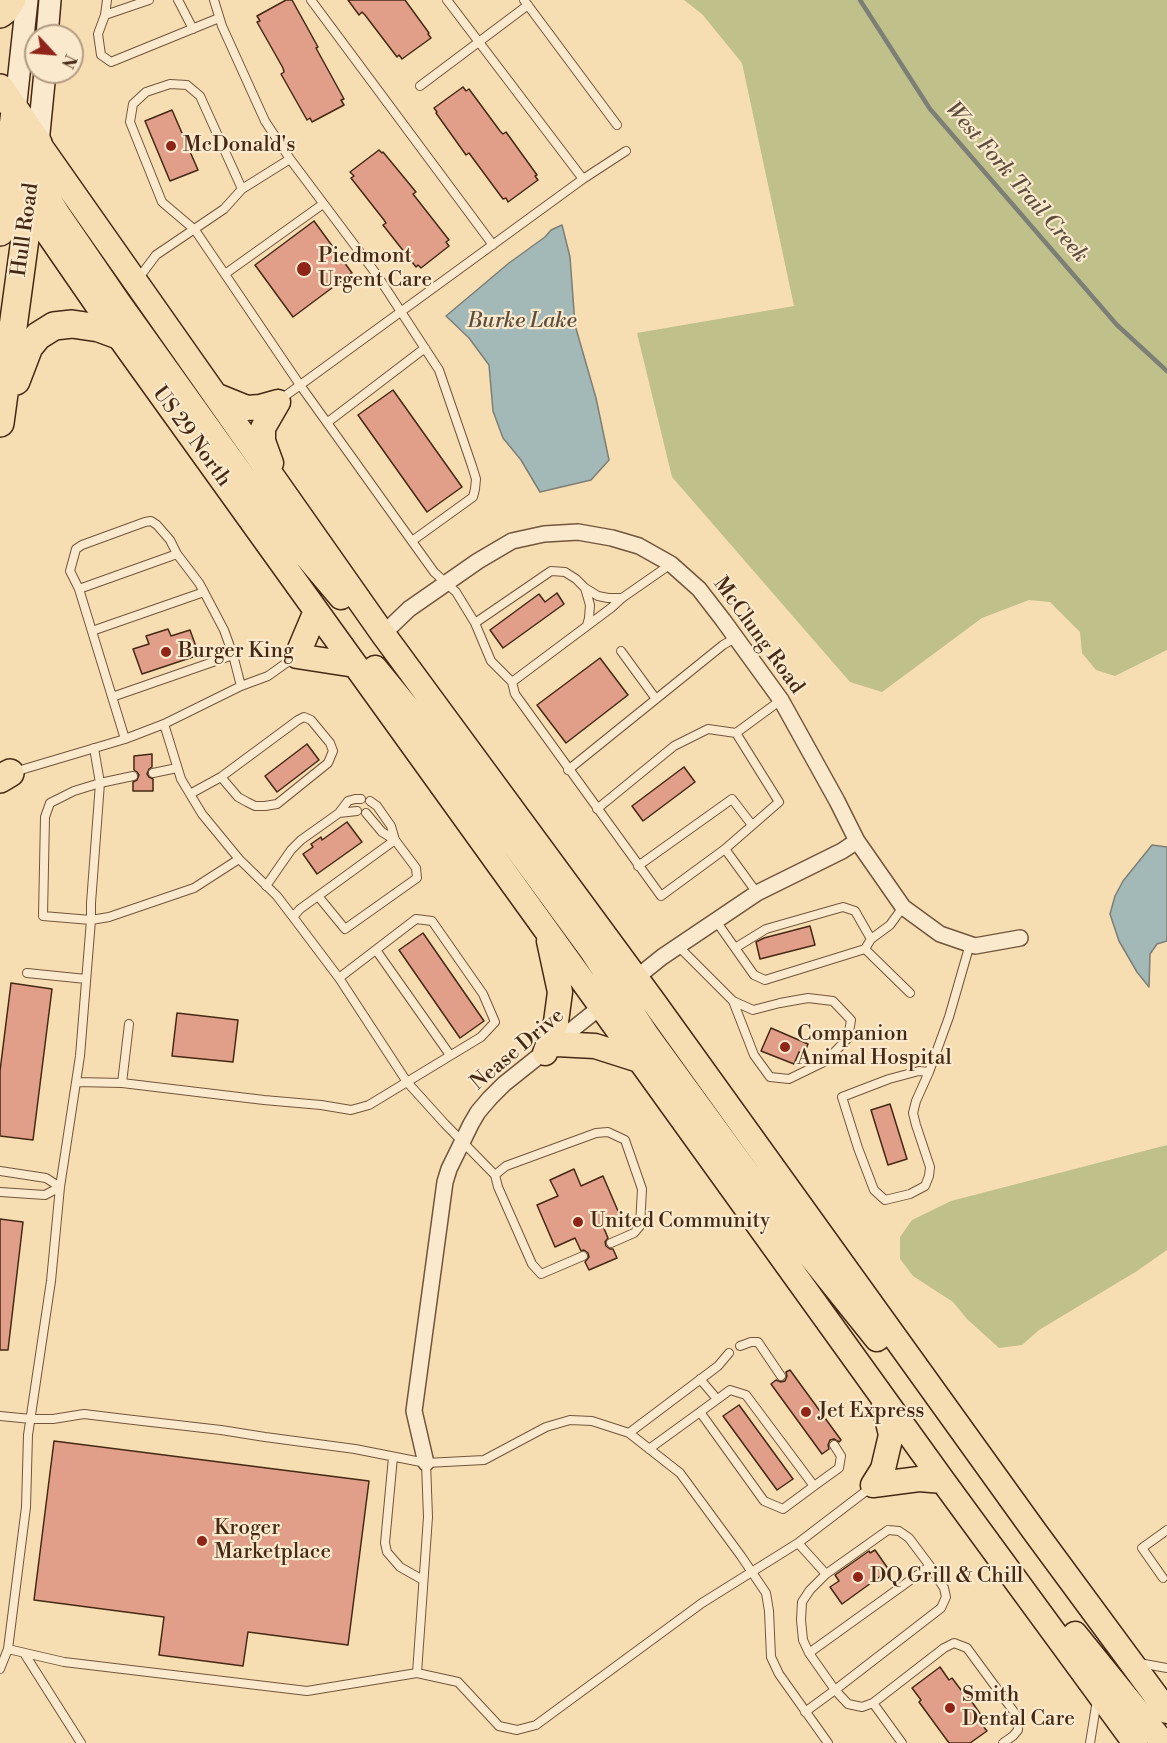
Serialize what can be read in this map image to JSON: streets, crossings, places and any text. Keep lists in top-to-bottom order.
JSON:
{
  "streets": {
    "highway": ["Hull Road"],
    "main road": ["US 29 North"],
    "street": ["McClung Road", "Nease Drive"]
  },
  "crossings": [
    ["Hull Road", "US 29 North"],
    ["US 29 North", "Nease Drive"],
    ["McClung Road", "Nease Drive"]
  ],
  "water": ["West Fork Trail Creek", "Burke Lake"],
  "places": [
    "McDonald's",
    "Piedmont Urgent Care",
    "Burger King",
    "Companion Animal Hospital",
    "United Community",
    "Jet Express",
    "Kroger Marketplace",
    "DQ Grill & Chill",
    "Smith Dental Care"
  ],
  "north": "bottom right"
}
